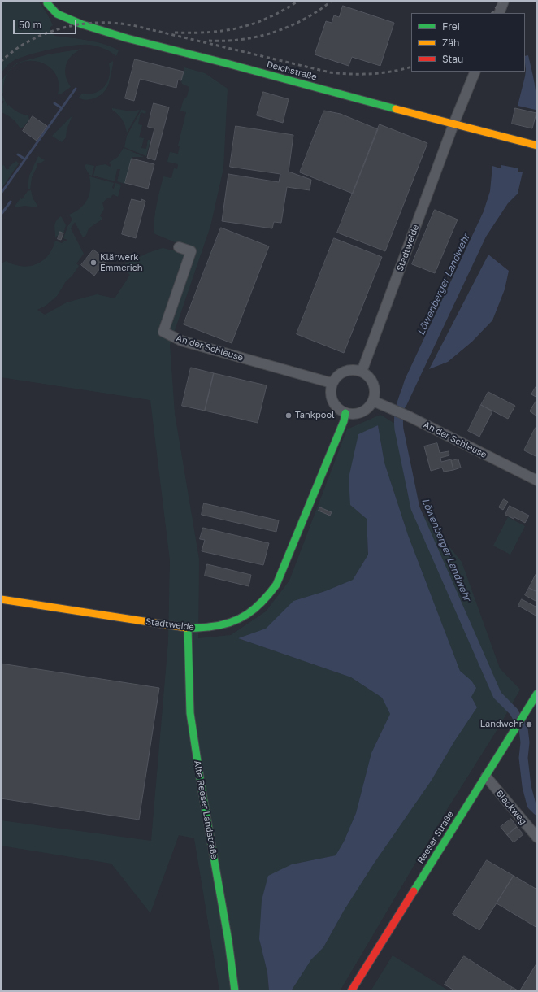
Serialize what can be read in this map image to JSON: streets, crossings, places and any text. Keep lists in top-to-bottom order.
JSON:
{
  "streets": {
    "street": [
      "Deichstraße",
      "Stadtweide",
      "An der Schleuse",
      "Blackweg",
      "Alte Reeser Landstraße",
      "Reeser Straße"
    ]
  },
  "crossings": [
    ["Deichstraße", "Stadtweide"],
    ["Stadtweide", "An der Schleuse"],
    ["Stadtweide", "Alte Reeser Landstraße"],
    ["Blackweg", "Reeser Straße"]
  ],
  "water": ["Löwenberger Landwehr"],
  "places": ["Klärwerk Emmerich", "Tankpool", "Landwehr"],
  "legend": ["Frei", "Zäh", "Stau"],
  "scale_bar": "50 m"
}
